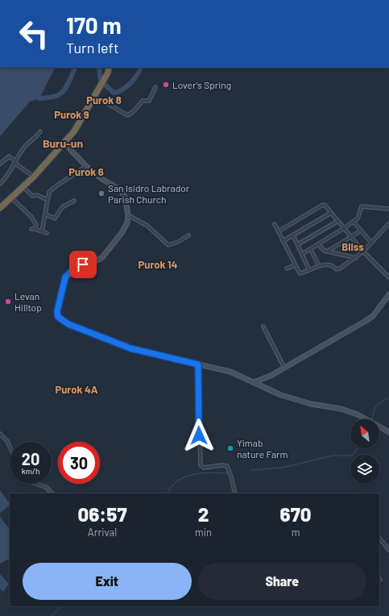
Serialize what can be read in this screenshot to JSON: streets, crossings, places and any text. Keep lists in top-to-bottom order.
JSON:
{
  "districts": [
    "Purok 8",
    "Purok 9",
    "Buru-un",
    "Purok 6",
    "Bliss",
    "Purok 14",
    "Purok 4A"
  ],
  "places": [
    "Lover's Spring",
    "San Isidro Labrador Parish Church",
    "Levan Hilltop",
    "Yimab nature Farm"
  ],
  "north": "top left",
  "page": {
    "turn": ["170 m", "Turn left"],
    "speed": "20 km/h",
    "limit": "30",
    "eta": [
      "06:57",
      "Arrival",
      "2",
      "min",
      "670",
      "m"
    ],
    "buttons": ["Exit", "Share"]
  }
}
